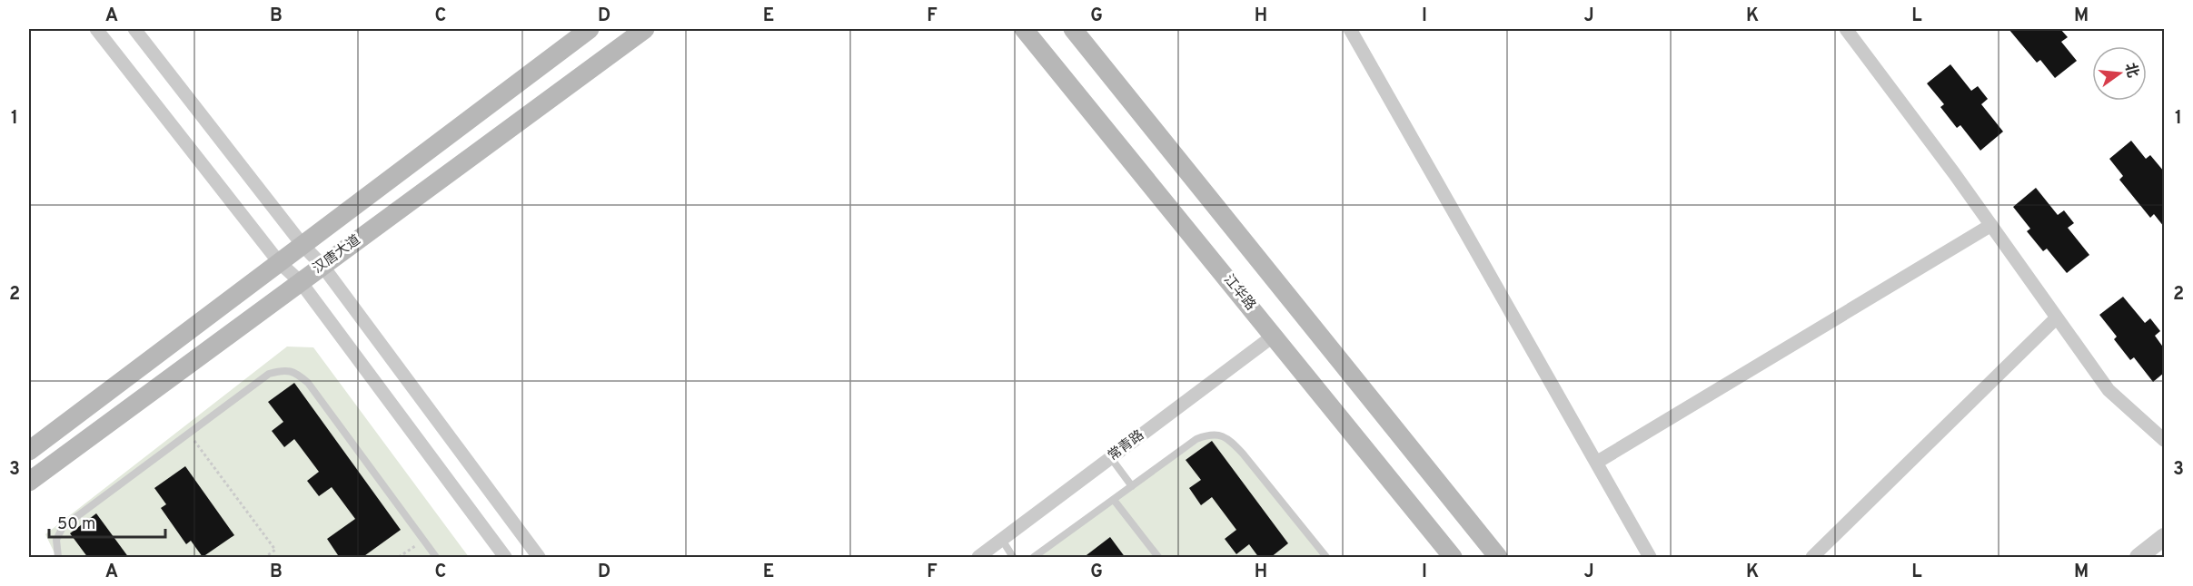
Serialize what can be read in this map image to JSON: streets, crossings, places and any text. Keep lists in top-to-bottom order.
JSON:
{
  "streets": {
    "main road": ["汉唐大道", "江华路"],
    "street": ["常青路"]
  },
  "crossings": [
    ["江华路", "常青路"]
  ],
  "scale_bar": "50 m",
  "north": "right",
  "grid": {
    "columns": [
      "A",
      "B",
      "C",
      "D",
      "E",
      "F",
      "G",
      "H",
      "I",
      "J",
      "K",
      "L",
      "M"
    ],
    "rows": ["1", "2", "3"]
  }
}
